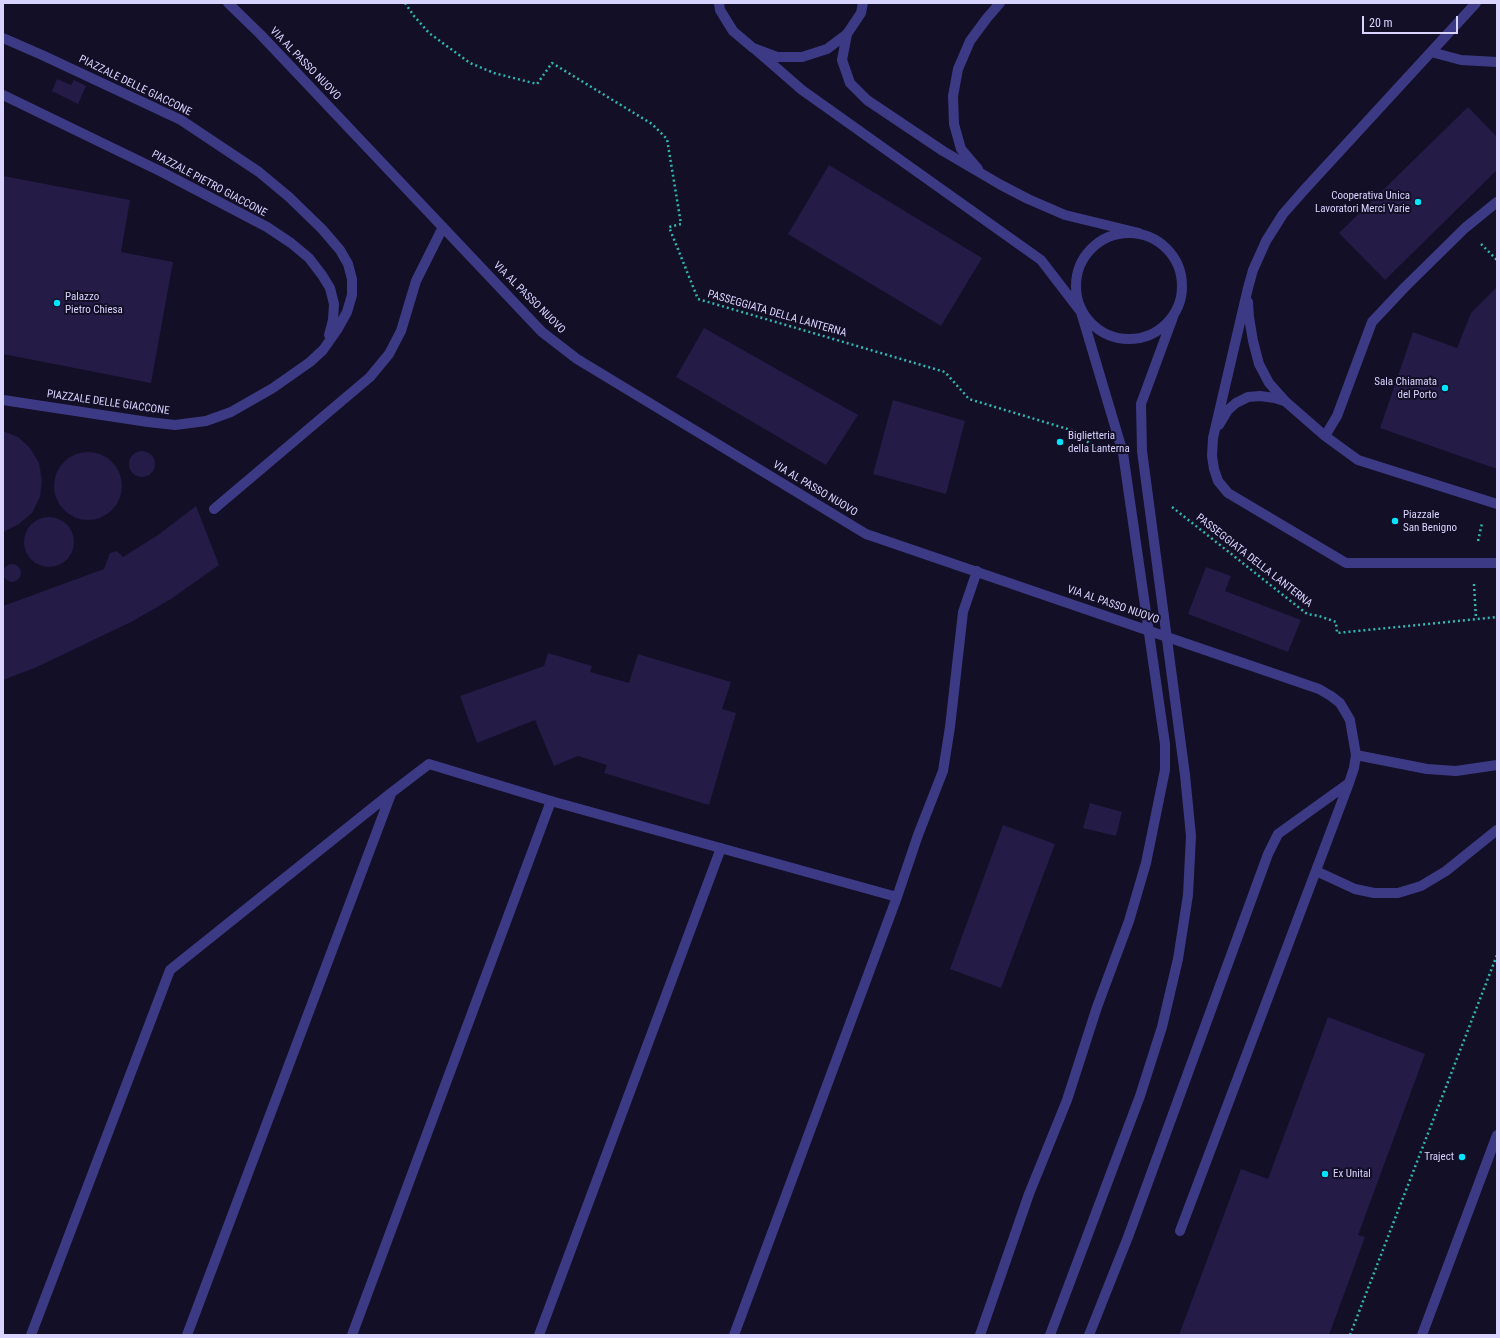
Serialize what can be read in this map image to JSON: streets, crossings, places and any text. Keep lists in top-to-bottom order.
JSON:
{
  "streets": {
    "street": ["VIA AL PASSO NUOVO", "PIAZZALE DELLE GIACCONE", "PIAZZALE PIETRO GIACCONE"],
    "path": ["PASSEGGIATA DELLA LANTERNA"]
  },
  "crossings": [
    ["PIAZZALE DELLE GIACCONE", "PIAZZALE PIETRO GIACCONE"]
  ],
  "places": [
    "Cooperativa Unica Lavoratori Merci Varie",
    "Palazzo Pietro Chiesa",
    "Sala Chiamata del Porto",
    "Biglietteria della Lanterna",
    "Piazzale San Benigno",
    "Traject",
    "Ex Unital"
  ],
  "scale_bar": "20 m"
}
